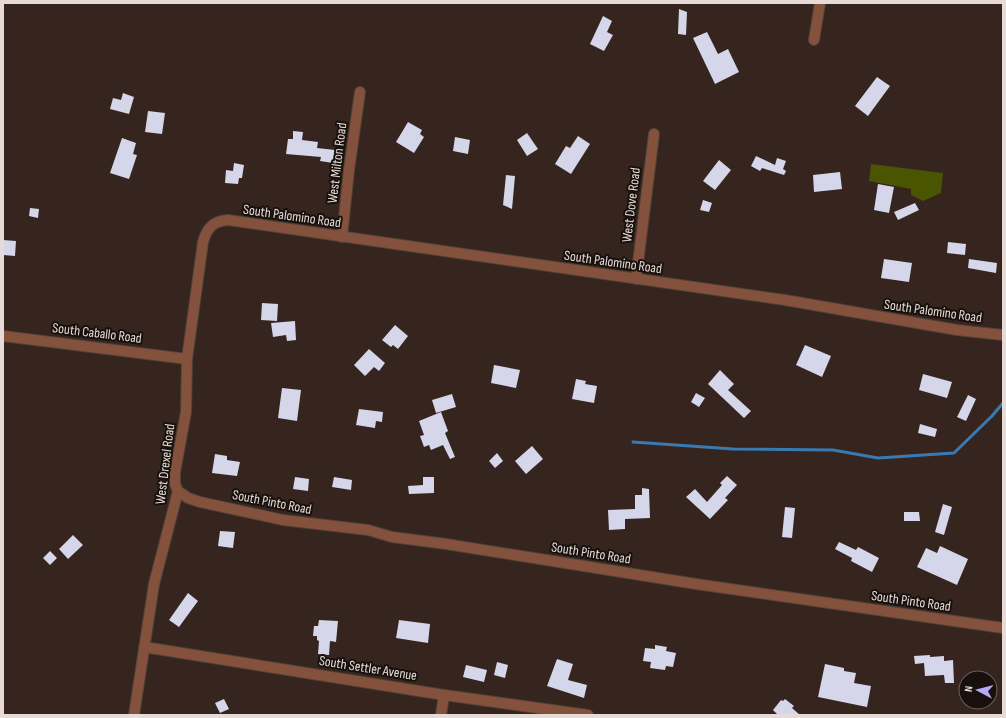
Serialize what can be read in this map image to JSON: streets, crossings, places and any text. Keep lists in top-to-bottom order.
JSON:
{
  "streets": {
    "street": [
      "West Milton Road",
      "West Dove Road",
      "South Palomino Road",
      "South Caballo Road",
      "West Drexel Road",
      "South Pinto Road",
      "South Settler Avenue"
    ]
  },
  "crossings": [
    ["West Milton Road", "South Palomino Road"],
    ["West Dove Road", "South Palomino Road"],
    ["South Palomino Road", "West Drexel Road"],
    ["South Caballo Road", "West Drexel Road"],
    ["West Drexel Road", "South Pinto Road"],
    ["West Drexel Road", "South Settler Avenue"]
  ],
  "north": "left"
}
